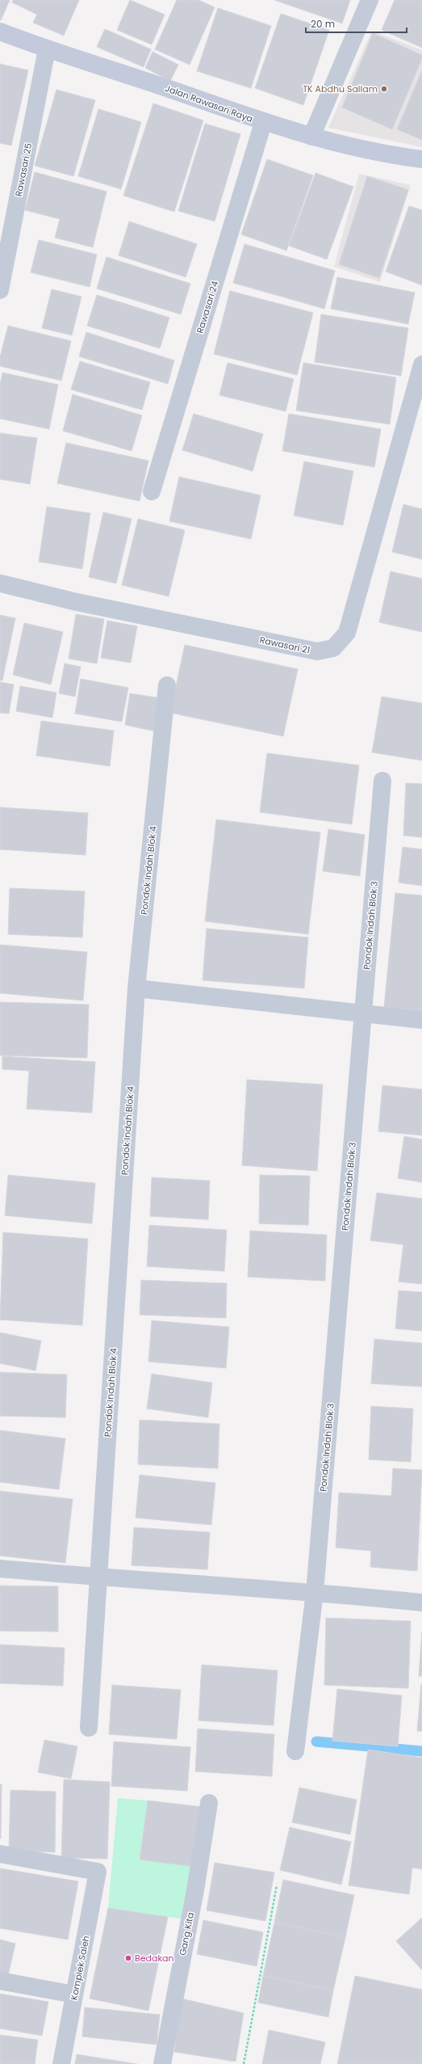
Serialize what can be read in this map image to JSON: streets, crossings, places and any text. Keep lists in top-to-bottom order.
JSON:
{
  "streets": {
    "street": [
      "Jalan Rawasari Raya",
      "Rawasari 25",
      "Rawasari 24",
      "Rawasari 21",
      "Pondok Indah Blok 4",
      "Pondok Indah Blok 3",
      "Gang Kita",
      "Komplek Saleh"
    ]
  },
  "crossings": [
    ["Jalan Rawasari Raya", "Rawasari 25"],
    ["Jalan Rawasari Raya", "Rawasari 24"]
  ],
  "places": ["TK Abdhu Sallam", "Bedakan"],
  "scale_bar": "20 m"
}
